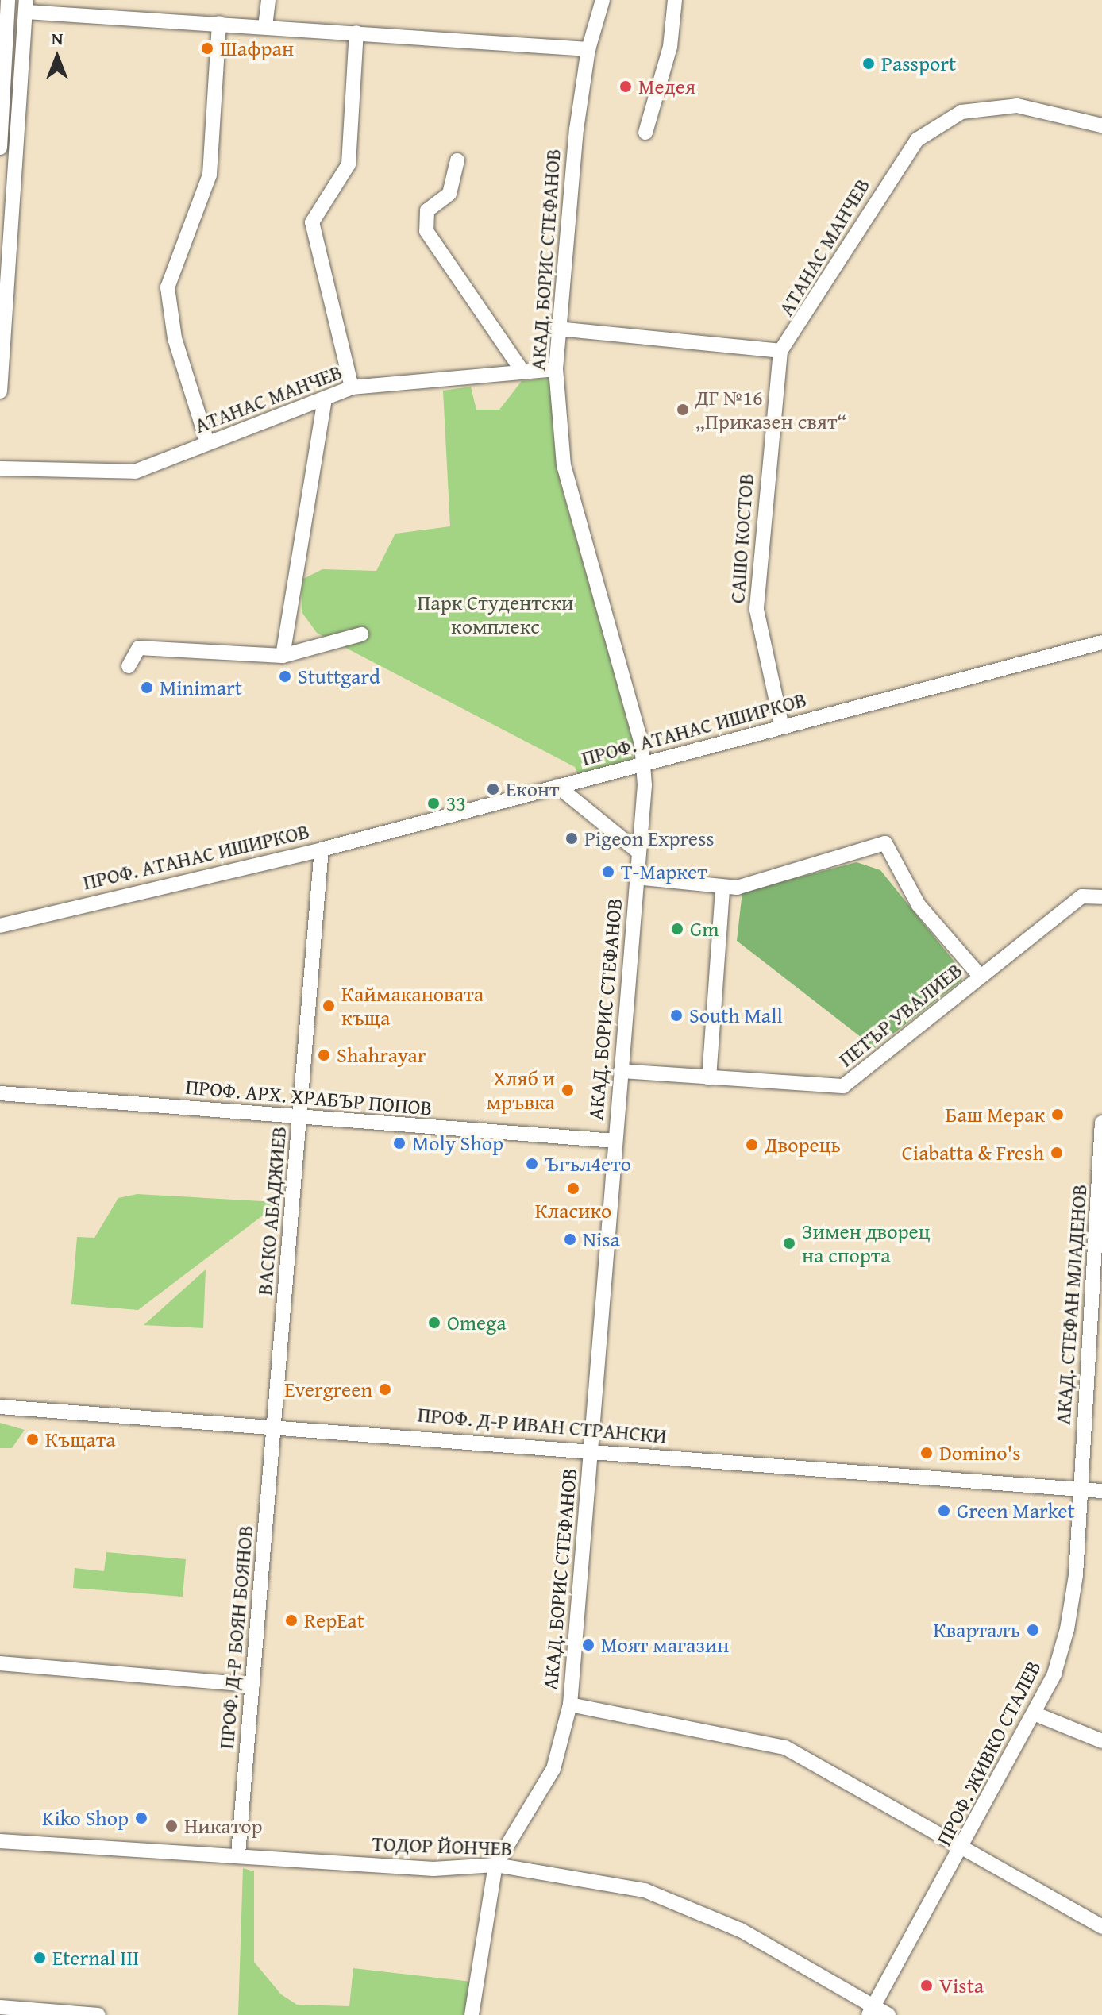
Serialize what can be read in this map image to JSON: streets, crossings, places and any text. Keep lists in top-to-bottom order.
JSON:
{
  "streets": {
    "street": [
      "АТАНАС МАНЧЕВ",
      "АКАД. БОРИС СТЕФАНОВ",
      "САШО КОСТОВ",
      "ПРОФ. АТАНАС ИШИРКОВ",
      "ПЕТЪР УВАЛИЕВ",
      "ПРОФ. АРХ. ХРАБЪР ПОПОВ",
      "ВАСКО АБАДЖИЕВ",
      "АКАД. СТЕФАН МЛАДЕНОВ",
      "ПРОФ. Д-Р ИВАН СТРАНСКИ",
      "ПРОФ. Д-Р БОЯН БОЯНОВ",
      "ПРОФ. ЖИВКО СТАЛЕВ",
      "ТОДОР ЙОНЧЕВ"
    ]
  },
  "crossings": [
    ["АТАНАС МАНЧЕВ", "АКАД. БОРИС СТЕФАНОВ"],
    ["АТАНАС МАНЧЕВ", "САШО КОСТОВ"],
    ["АКАД. БОРИС СТЕФАНОВ", "ПРОФ. АТАНАС ИШИРКОВ"],
    ["АКАД. БОРИС СТЕФАНОВ", "ПЕТЪР УВАЛИЕВ"],
    ["АКАД. БОРИС СТЕФАНОВ", "ПРОФ. АРХ. ХРАБЪР ПОПОВ"],
    ["АКАД. БОРИС СТЕФАНОВ", "ПРОФ. Д-Р ИВАН СТРАНСКИ"],
    ["АКАД. БОРИС СТЕФАНОВ", "ТОДОР ЙОНЧЕВ"],
    ["САШО КОСТОВ", "ПРОФ. АТАНАС ИШИРКОВ"],
    ["ПРОФ. АТАНАС ИШИРКОВ", "ВАСКО АБАДЖИЕВ"],
    ["ПРОФ. АРХ. ХРАБЪР ПОПОВ", "ВАСКО АБАДЖИЕВ"],
    ["ВАСКО АБАДЖИЕВ", "ПРОФ. Д-Р ИВАН СТРАНСКИ"],
    ["ВАСКО АБАДЖИЕВ", "ПРОФ. Д-Р БОЯН БОЯНОВ"],
    ["АКАД. СТЕФАН МЛАДЕНОВ", "ПРОФ. Д-Р ИВАН СТРАНСКИ"],
    ["АКАД. СТЕФАН МЛАДЕНОВ", "ПРОФ. ЖИВКО СТАЛЕВ"],
    ["ПРОФ. Д-Р ИВАН СТРАНСКИ", "ПРОФ. Д-Р БОЯН БОЯНОВ"],
    ["ПРОФ. Д-Р ИВАН СТРАНСКИ", "ПРОФ. ЖИВКО СТАЛЕВ"],
    ["ПРОФ. Д-Р БОЯН БОЯНОВ", "ТОДОР ЙОНЧЕВ"],
    ["ПРОФ. ЖИВКО СТАЛЕВ", "ТОДОР ЙОНЧЕВ"]
  ],
  "parks": ["Парк Студентски комплекс"],
  "places": [
    "Шафран",
    "Passport",
    "Медея",
    "ДГ №16 „Приказен свят“",
    "Stuttgard",
    "Minimart",
    "Еконт",
    "33",
    "Pigeon Express",
    "Т-Маркет",
    "Gm",
    "Каймакановата къща",
    "South Mall",
    "Shahrayar",
    "Хляб и мръвка",
    "Баш Мерак",
    "Moly Shop",
    "Дворець",
    "Ciabatta & Fresh",
    "Ъгъл4ето",
    "Класико",
    "Nisa",
    "Зимен дворец на спорта",
    "Omega",
    "Evergreen",
    "Къщата",
    "Domino's",
    "Green Market",
    "RepEat",
    "Кварталъ",
    "Моят магазин",
    "Kiko Shop",
    "Никатор",
    "Eternal III",
    "Vista"
  ],
  "north": "top"
}
